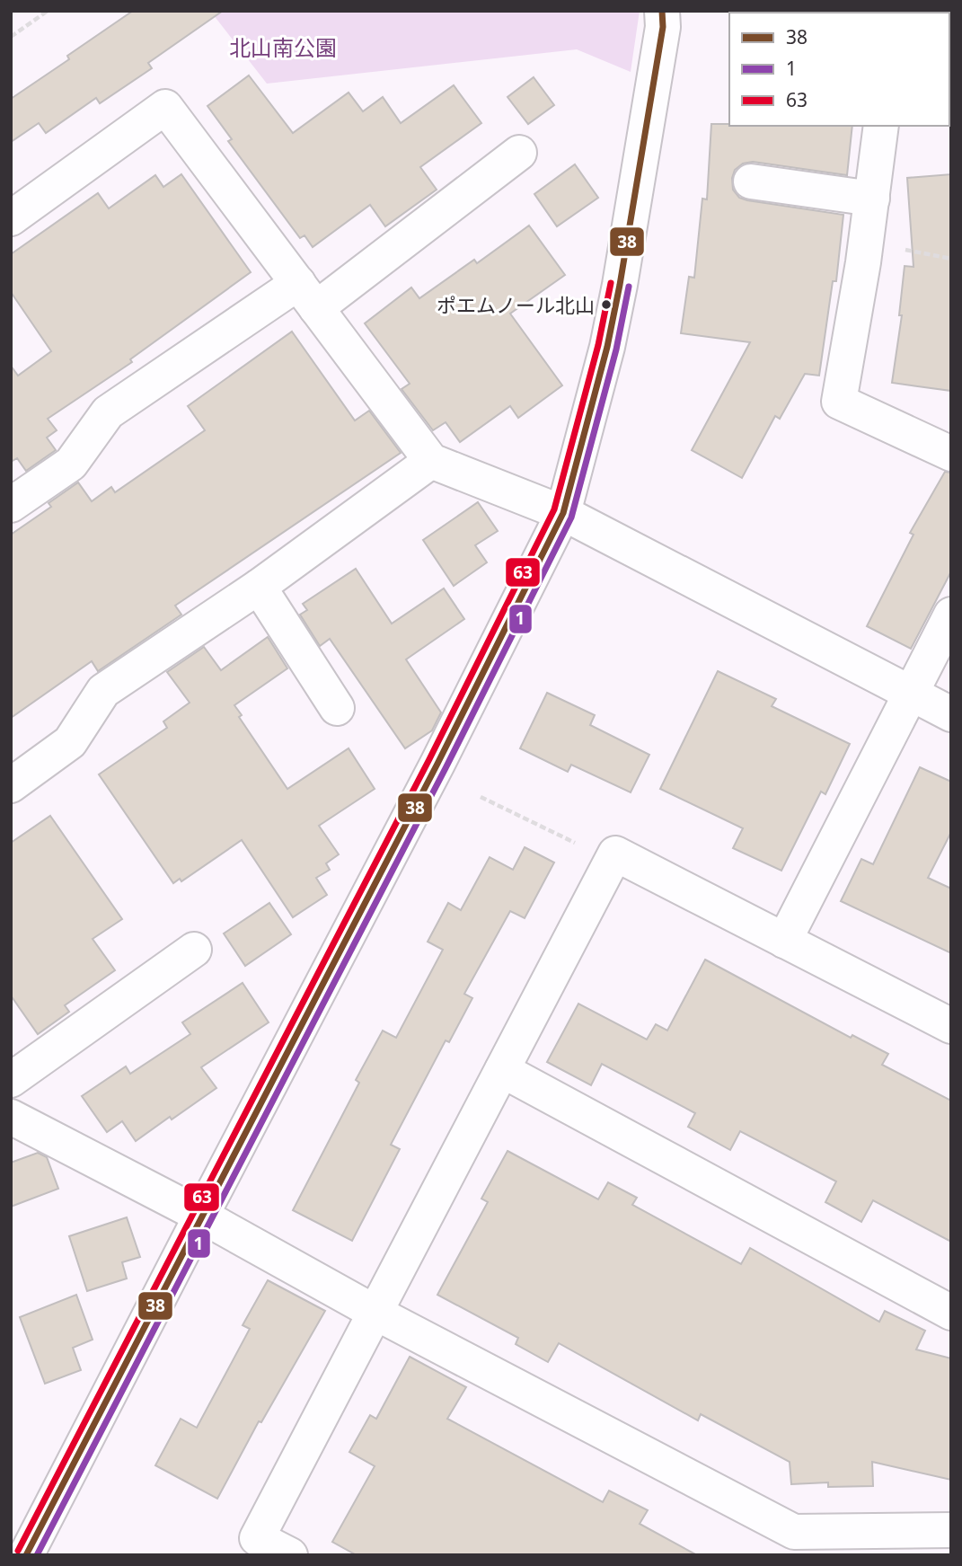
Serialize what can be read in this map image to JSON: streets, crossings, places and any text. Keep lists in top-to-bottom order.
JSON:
{
  "parks": ["北山南公園"],
  "places": ["ポエムノール北山"],
  "lines": ["transit line 38", "transit line 63", "transit line 1"],
  "legend": ["38", "1", "63"]
}
